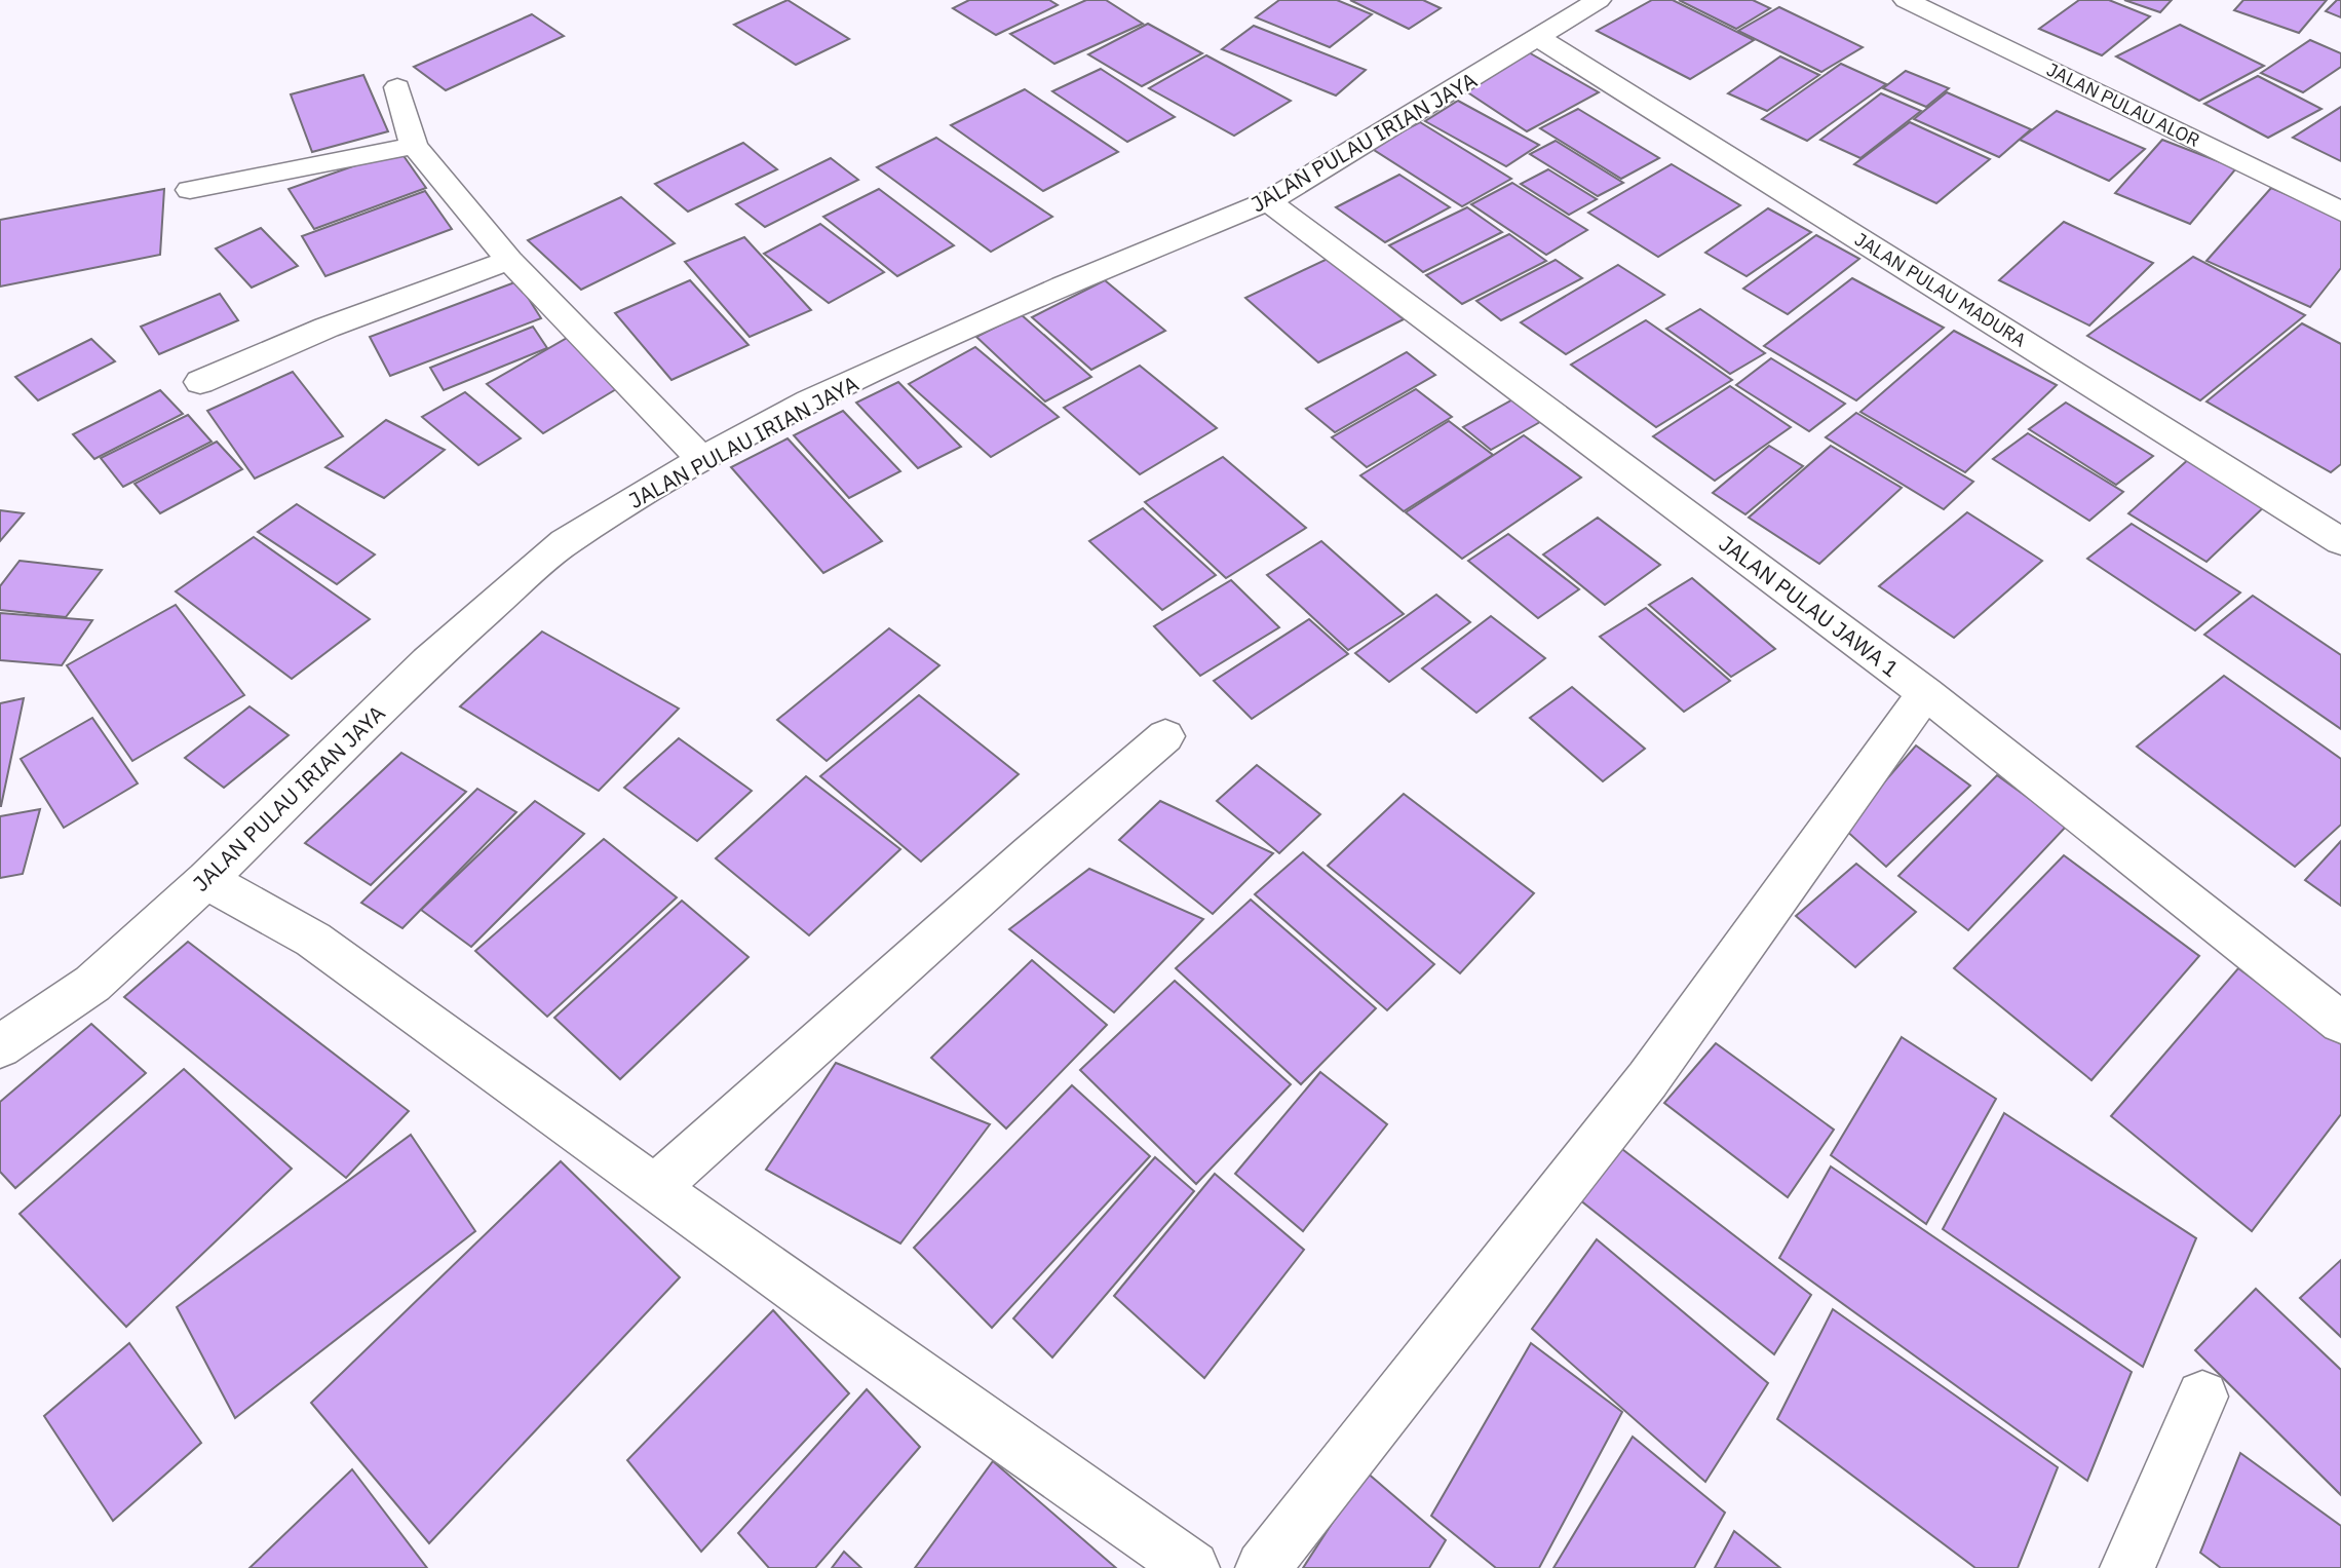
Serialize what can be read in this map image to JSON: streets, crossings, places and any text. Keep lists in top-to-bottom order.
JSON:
{
  "streets": {
    "street": [
      "JALAN PULAU ALOR",
      "JALAN PULAU IRIAN JAYA",
      "JALAN PULAU MADURA",
      "JALAN PULAU JAWA 1"
    ]
  },
  "crossings": [
    ["JALAN PULAU IRIAN JAYA", "JALAN PULAU MADURA"],
    ["JALAN PULAU IRIAN JAYA", "JALAN PULAU JAWA 1"]
  ]
}
